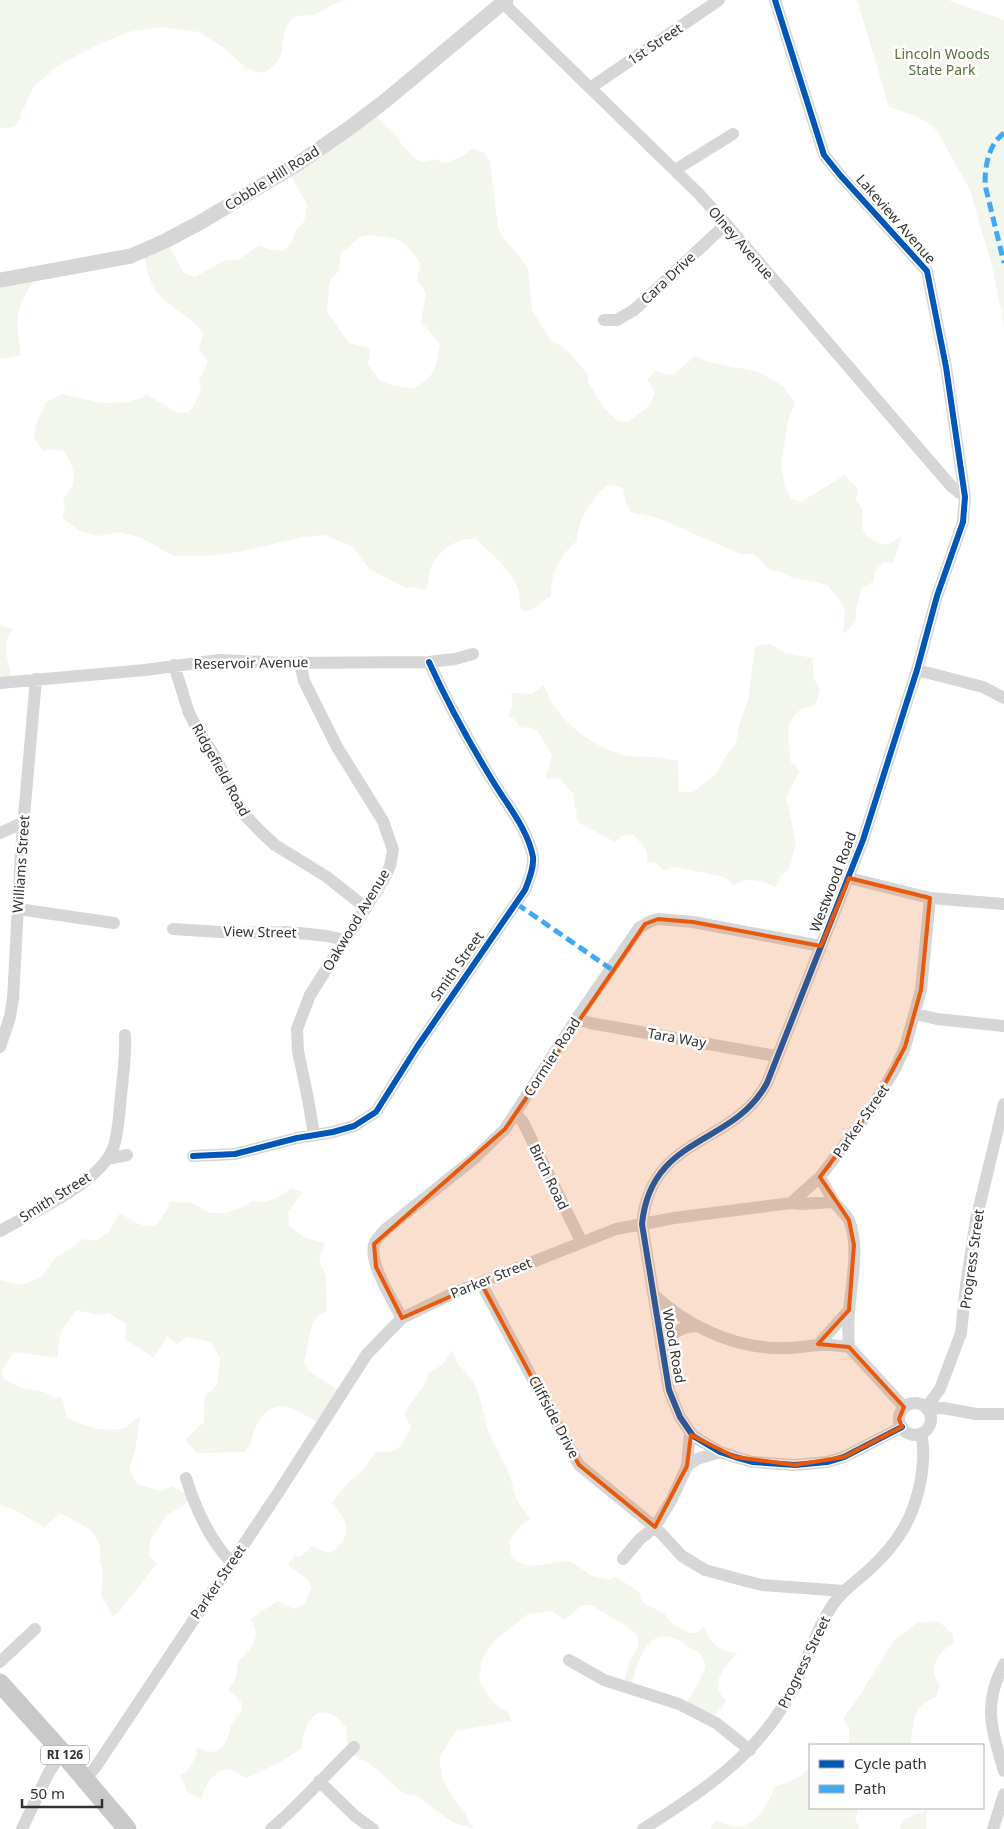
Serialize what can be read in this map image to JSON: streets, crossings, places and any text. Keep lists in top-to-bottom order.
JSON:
{
  "streets": {
    "main road": ["RI 126"],
    "street": [
      "1st Street",
      "Cobble Hill Road",
      "Lakeview Avenue",
      "Olney Avenue",
      "Cara Drive",
      "Reservoir Avenue",
      "Ridgefield Road",
      "Williams Street",
      "Westwood Road",
      "Oakwood Avenue",
      "View Street",
      "Smith Street",
      "Tara Way",
      "Cormier Road",
      "Parker Street",
      "Birch Road",
      "Progress Street",
      "Wood Road",
      "Cliffside Drive"
    ]
  },
  "crossings": [
    ["1st Street", "Olney Avenue"],
    ["Cobble Hill Road", "Olney Avenue"],
    ["Lakeview Avenue", "Olney Avenue"],
    ["Lakeview Avenue", "Westwood Road"],
    ["Olney Avenue", "Cara Drive"],
    ["Olney Avenue", "Westwood Road"],
    ["Reservoir Avenue", "Ridgefield Road"],
    ["Reservoir Avenue", "Williams Street"],
    ["Reservoir Avenue", "Oakwood Avenue"],
    ["Reservoir Avenue", "Smith Street"],
    ["Ridgefield Road", "Oakwood Avenue"],
    ["Westwood Road", "Tara Way"],
    ["Westwood Road", "Cormier Road"],
    ["Westwood Road", "Parker Street"],
    ["Westwood Road", "Wood Road"],
    ["Oakwood Avenue", "View Street"],
    ["Oakwood Avenue", "Smith Street"],
    ["Tara Way", "Cormier Road"],
    ["Cormier Road", "Parker Street"],
    ["Cormier Road", "Birch Road"],
    ["Parker Street", "Birch Road"],
    ["Parker Street", "Wood Road"],
    ["Parker Street", "Cliffside Drive"],
    ["Parker Street", "RI 126"],
    ["Progress Street", "Wood Road"],
    ["Progress Street", "Cliffside Drive"]
  ],
  "parks": ["Lincoln Woods State Park"],
  "legend": ["Cycle path", "Path"],
  "scale_bar": "50 m"
}
